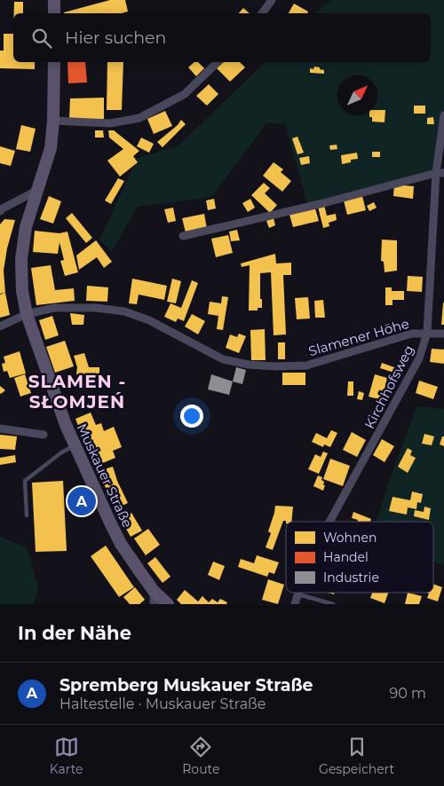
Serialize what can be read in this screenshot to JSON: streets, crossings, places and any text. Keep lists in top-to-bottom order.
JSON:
{
  "streets": {
    "main road": ["Muskauer Straße"],
    "street": ["Slamener Höhe", "Kirchhofsweg"]
  },
  "crossings": [
    ["Slamener Höhe", "Kirchhofsweg"],
    ["Slamener Höhe", "Muskauer Straße"]
  ],
  "districts": ["SLAMEN - SŁOMJEŃ"],
  "legend": ["Wohnen", "Handel", "Industrie"],
  "north": "top right",
  "page": {
    "search": "Hier suchen",
    "pins": "A",
    "heading": "In der Nähe",
    "list": [
      {
        "mark": "A",
        "name": "Spremberg Muskauer Straße",
        "note": "Haltestelle · Muskauer Straße",
        "value": "90 m"
      }
    ],
    "nav": ["Karte", "Route", "Gespeichert"]
  }
}
